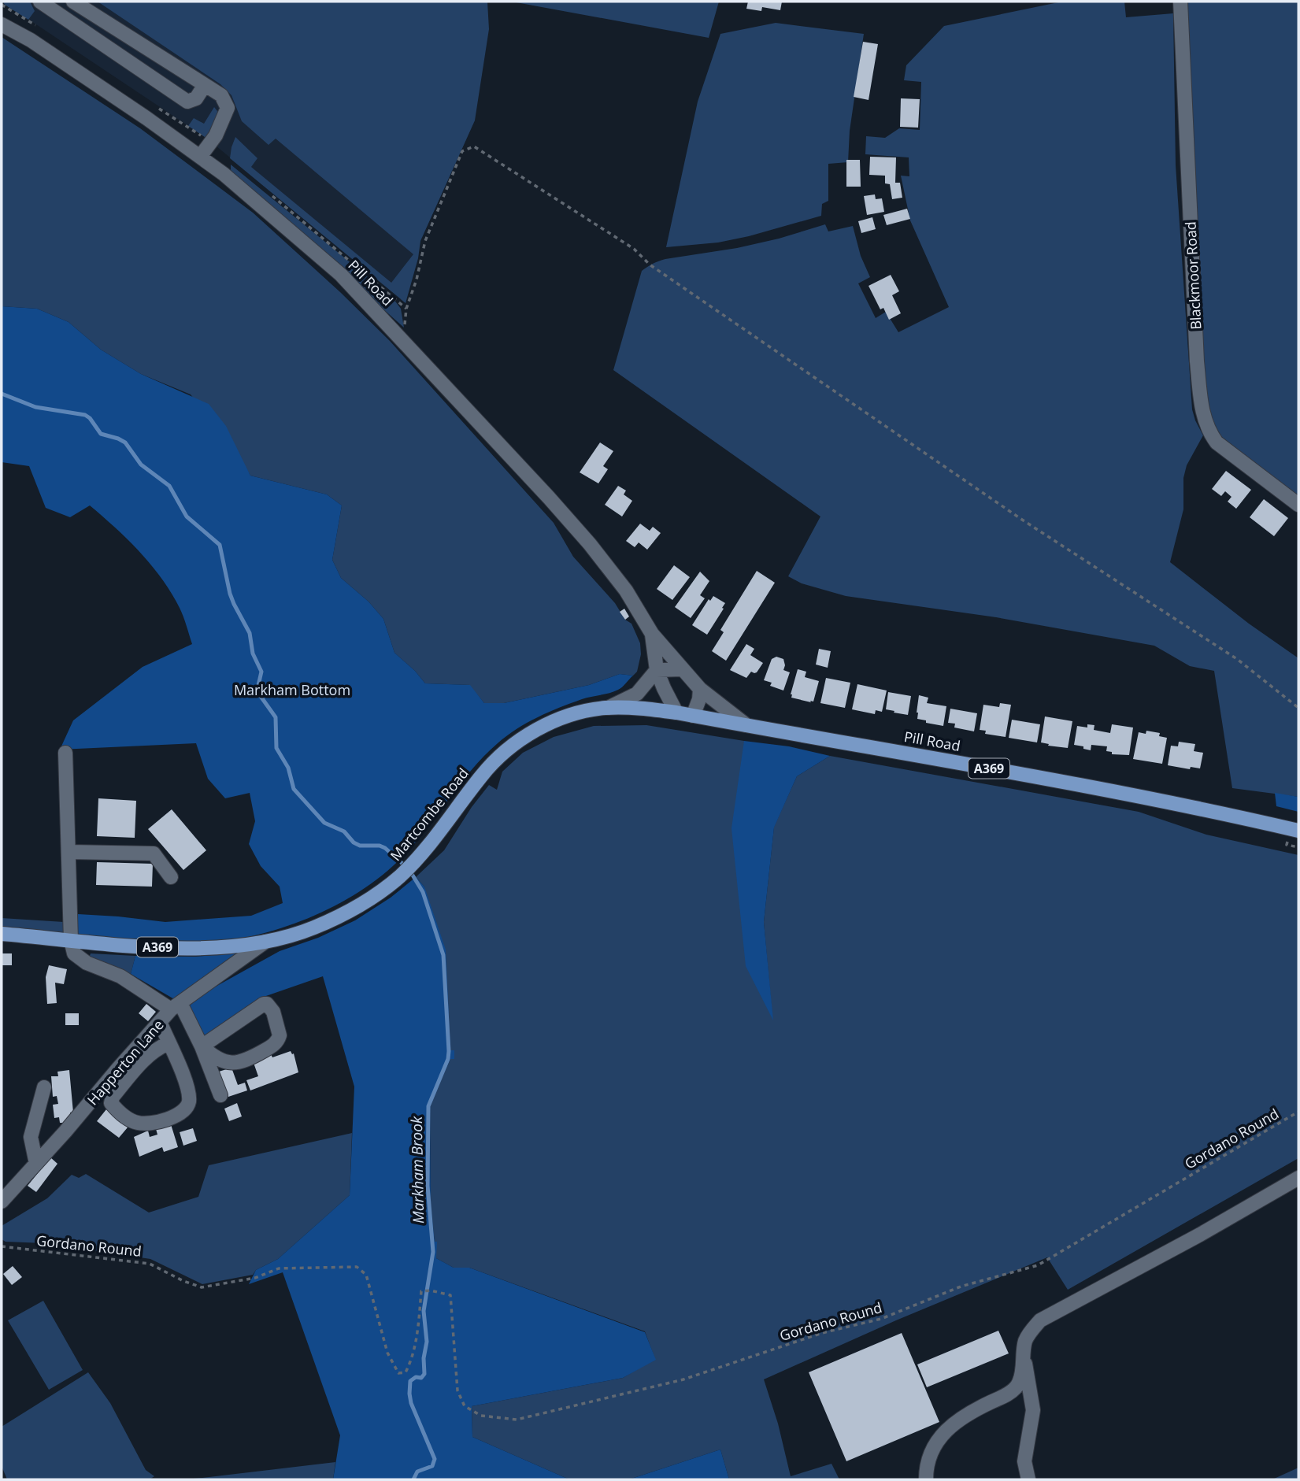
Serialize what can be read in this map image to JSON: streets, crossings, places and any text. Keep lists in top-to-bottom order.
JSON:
{
  "streets": {
    "main road": ["Pill Road", "A369", "Martcombe Road"],
    "street": ["Blackmoor Road", "Happerton Lane"],
    "path": ["Gordano Round"]
  },
  "crossings": [
    ["Pill Road", "Martcombe Road"],
    ["Martcombe Road", "Happerton Lane"]
  ],
  "water": ["Markham Brook"],
  "parks": ["Markham Bottom"]
}
